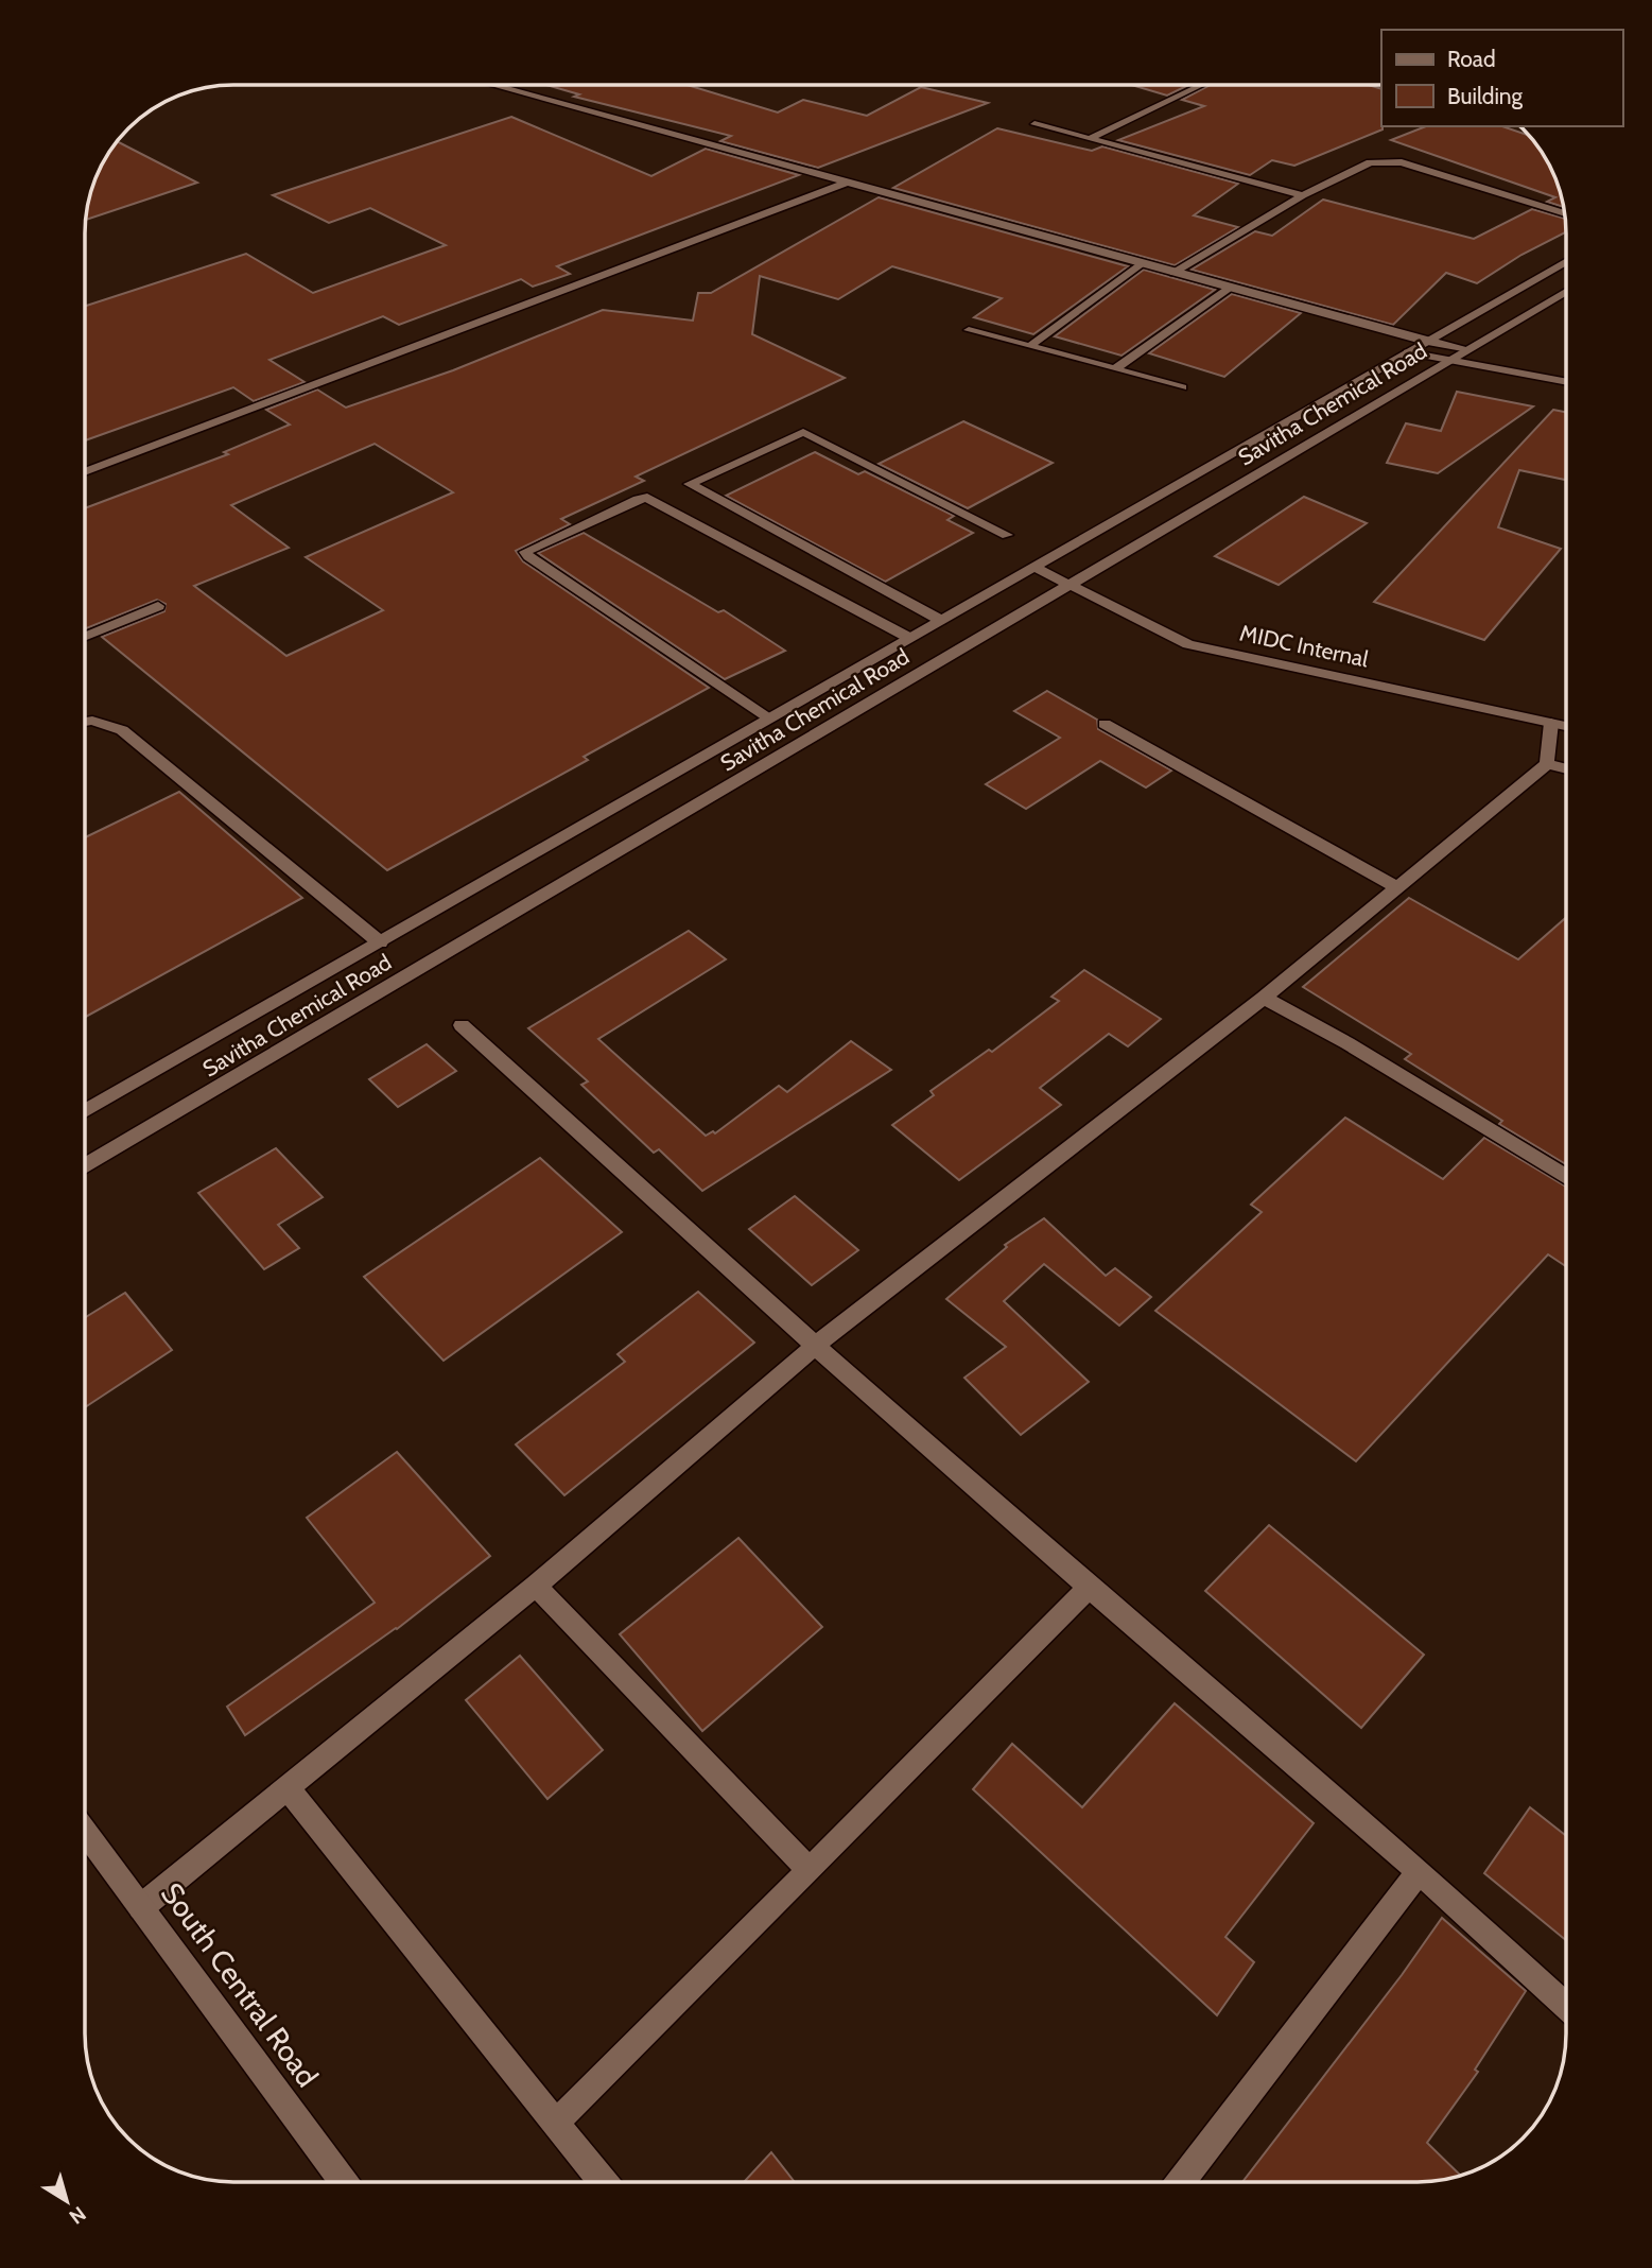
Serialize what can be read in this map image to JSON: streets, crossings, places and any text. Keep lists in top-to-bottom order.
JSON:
{
  "streets": {
    "main road": ["Savitha Chemical Road", "MIDC Internal", "South Central Road"]
  },
  "crossings": [
    ["Savitha Chemical Road", "MIDC Internal"]
  ],
  "legend": ["Road", "Building"],
  "north": "bottom right"
}
